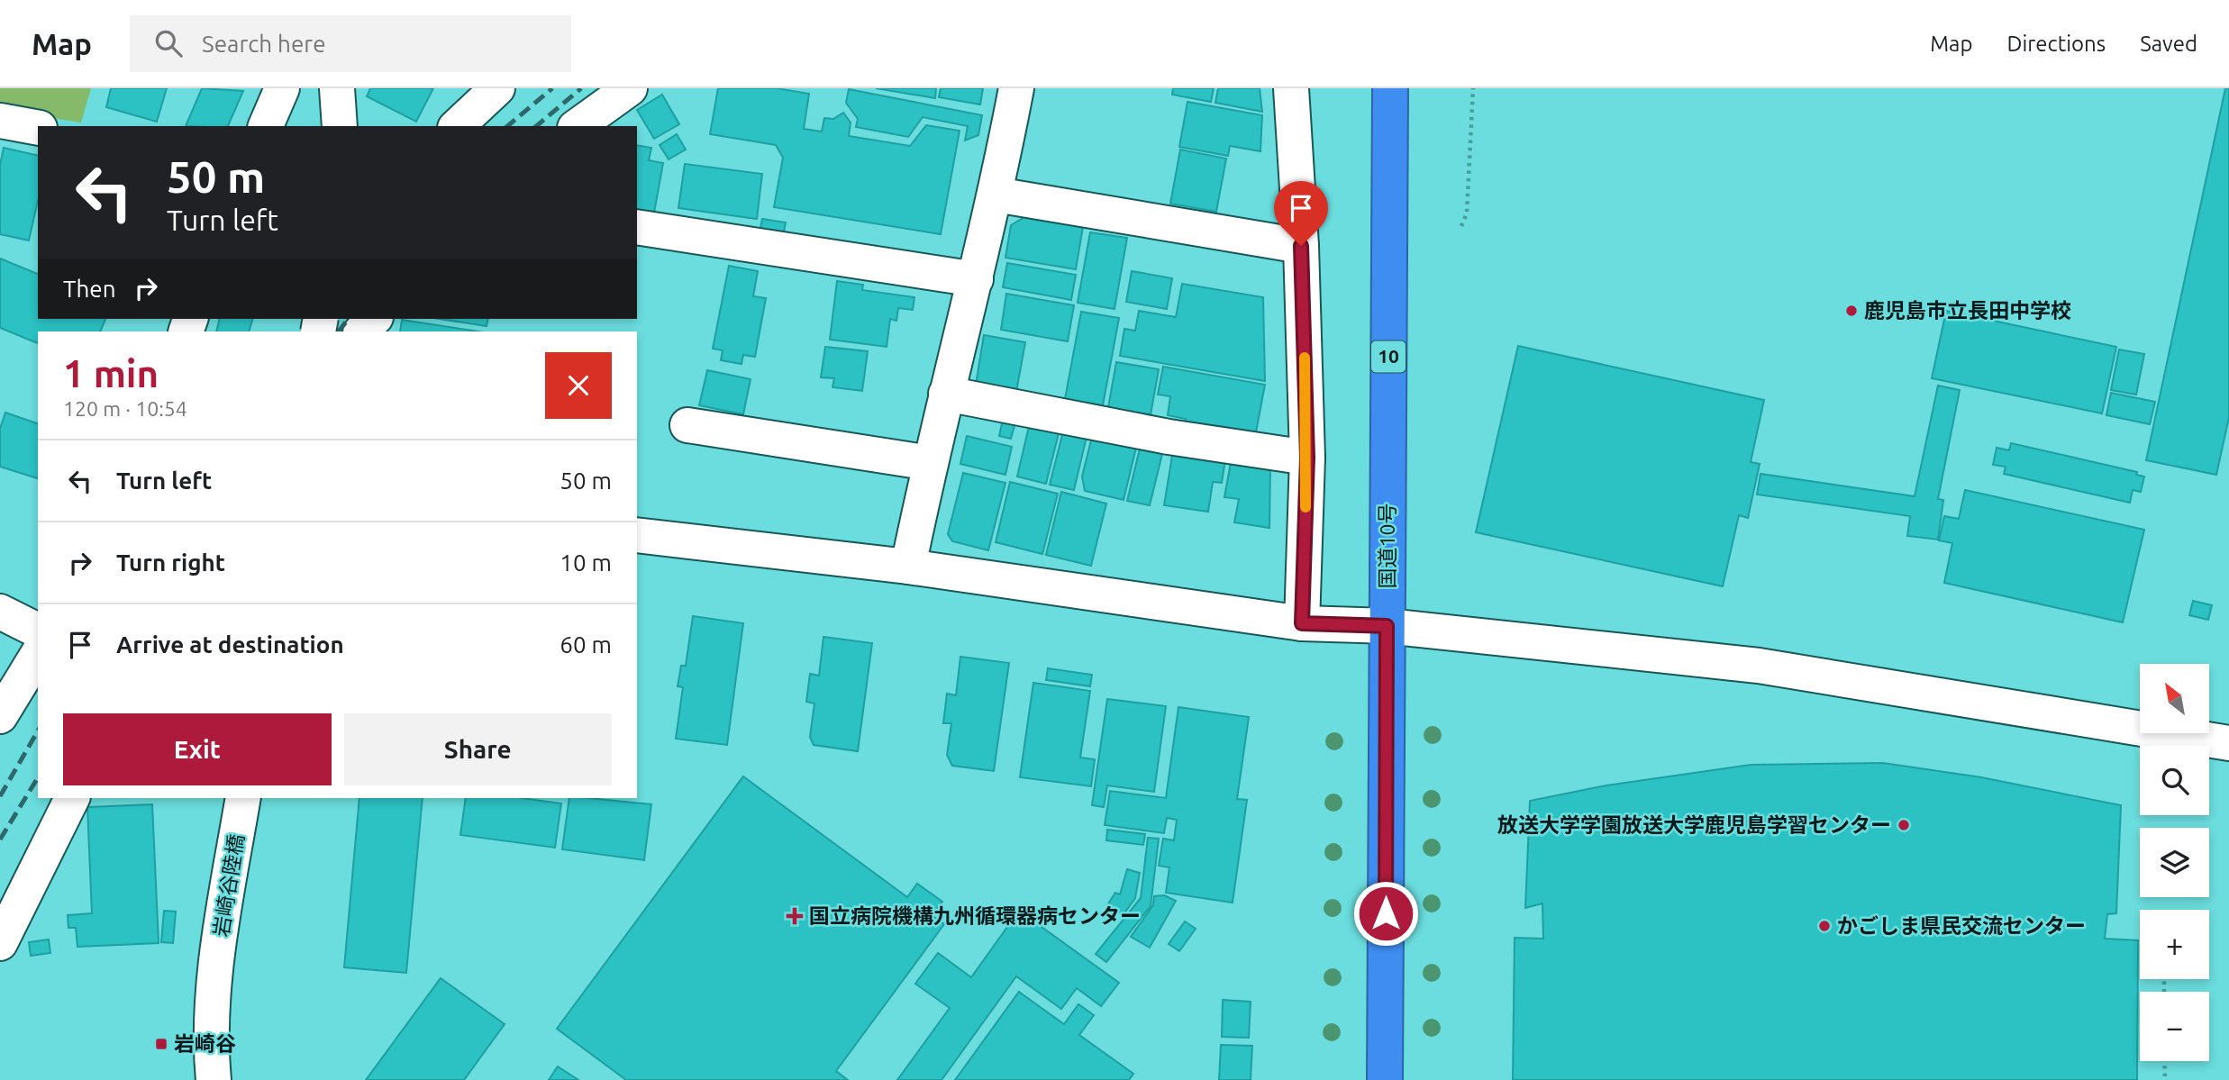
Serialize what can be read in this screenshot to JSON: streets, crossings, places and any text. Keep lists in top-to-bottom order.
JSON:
{
  "streets": {
    "highway": ["10", "国道10号"],
    "street": ["岩崎谷陸橋"]
  },
  "places": {
    "other": ["鹿児島市立長田中学校", "放送大学学園放送大学鹿児島学習センター", "かごしま県民交流センター"],
    "health": ["国立病院機構九州循環器病センター"],
    "transit": ["岩崎谷"]
  },
  "north": "top left",
  "page": {
    "header": "Map",
    "search": "Search here",
    "nav": ["Map", "Directions", "Saved"],
    "turn": ["50 m", "Turn left"],
    "then": "Then",
    "heading": ["1 min", "120 m · 10:54"],
    "list": [
      {
        "name": "Turn left",
        "value": "50 m"
      },
      {
        "name": "Turn right",
        "value": "10 m"
      },
      {
        "name": "Arrive at destination",
        "value": "60 m"
      }
    ],
    "map_buttons": ["+", "−"],
    "buttons": ["Exit", "Share"]
  }
}
